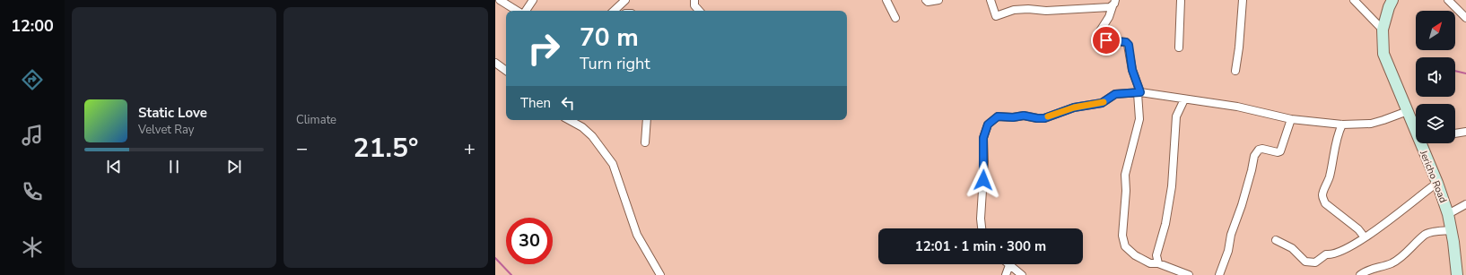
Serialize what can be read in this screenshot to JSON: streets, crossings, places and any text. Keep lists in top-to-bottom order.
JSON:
{
  "streets": {
    "street": ["Jericho Road"]
  },
  "north": "top right",
  "page": {
    "tabs": "12:00",
    "tile": "Climate",
    "turn": ["70 m", "Turn right"],
    "then": "Then",
    "song": ["Static Love", "Velvet Ray"],
    "heat": ["−", "21.5°", "+"],
    "limit": "30",
    "trip": "12:01 · 1 min · 300 m"
  }
}
